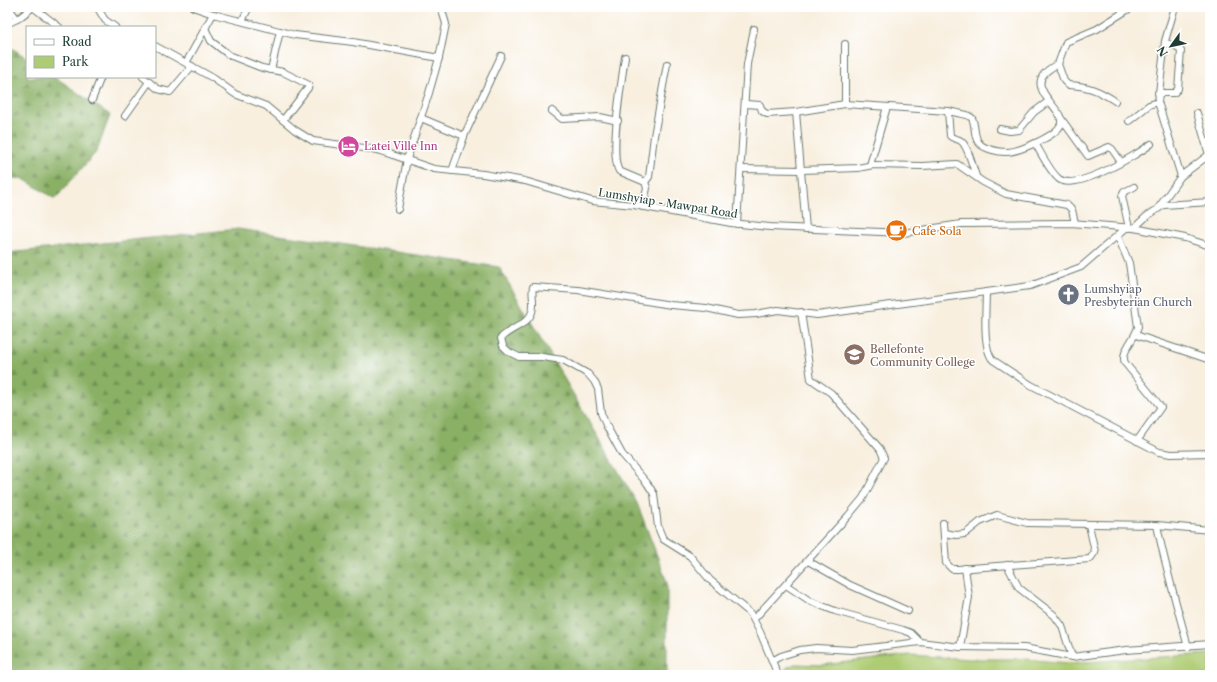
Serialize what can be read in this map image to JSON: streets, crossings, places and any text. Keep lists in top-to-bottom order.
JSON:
{
  "streets": {
    "street": ["Lumshyiap - Mawpat Road"]
  },
  "places": {
    "hotel": ["Latei Ville Inn"],
    "cafe": ["Cafe Sola"],
    "church": ["Lumshyiap Presbyterian Church"],
    "school or university": ["Bellefonte Community College"]
  },
  "legend": ["Road", "Park"],
  "north": "bottom left"
}
